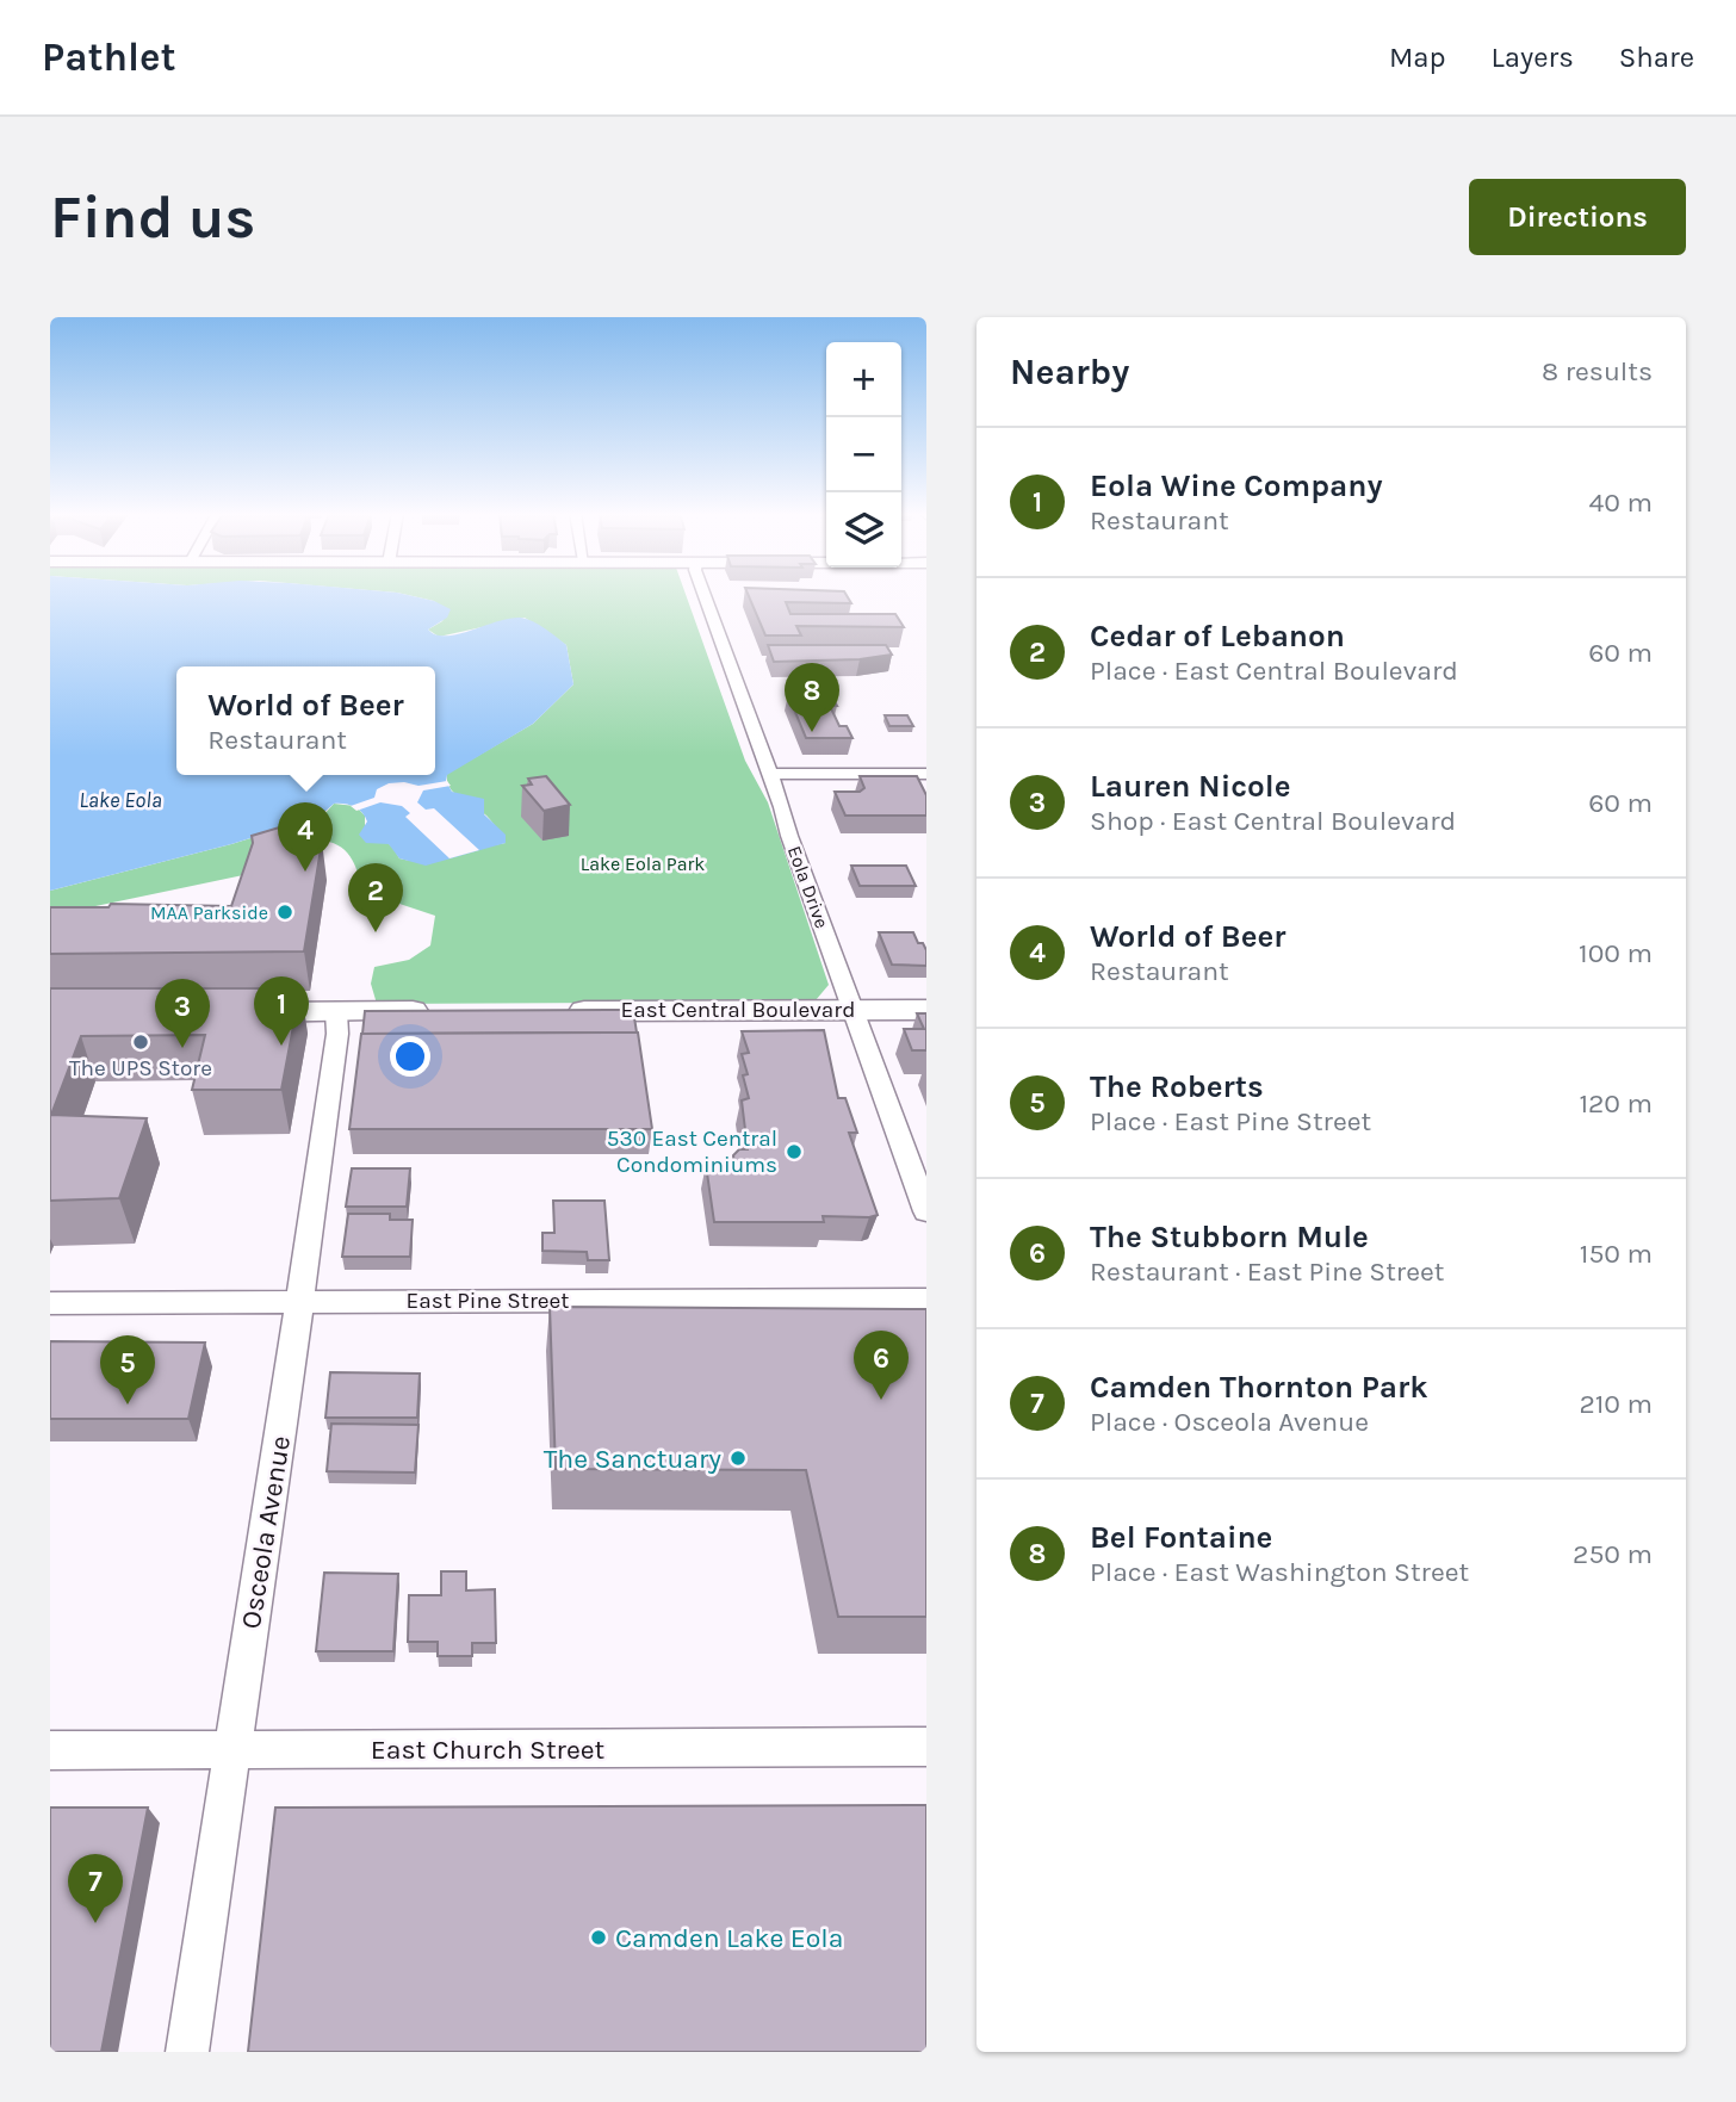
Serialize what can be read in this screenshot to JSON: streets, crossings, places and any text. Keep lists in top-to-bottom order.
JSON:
{
  "streets": {
    "main road": ["East Central Boulevard"],
    "street": [
      "Eola Drive",
      "East Pine Street",
      "Osceola Avenue",
      "East Church Street"
    ]
  },
  "crossings": [
    ["Eola Drive", "East Central Boulevard"],
    ["East Pine Street", "Osceola Avenue"],
    ["Osceola Avenue", "East Church Street"]
  ],
  "water": ["Lake Eola"],
  "parks": ["Lake Eola Park"],
  "places": [
    "MAA Parkside",
    "The UPS Store",
    "530 East Central Condominiums",
    "The Sanctuary",
    "Camden Lake Eola"
  ],
  "page": {
    "header": "Pathlet",
    "nav": ["Map", "Layers", "Share"],
    "buttons": "Directions",
    "title": "Find us",
    "heading": ["Nearby", "8 results"],
    "map_buttons": ["+", "−"],
    "list": [
      {
        "mark": "1",
        "name": "Eola Wine Company",
        "note": "Restaurant",
        "value": "40 m"
      },
      {
        "mark": "2",
        "name": "Cedar of Lebanon",
        "note": "Place · East Central Boulevard",
        "value": "60 m"
      },
      {
        "mark": "3",
        "name": "Lauren Nicole",
        "note": "Shop · East Central Boulevard",
        "value": "60 m"
      },
      {
        "mark": "4",
        "name": "World of Beer",
        "note": "Restaurant",
        "value": "100 m"
      },
      {
        "mark": "5",
        "name": "The Roberts",
        "note": "Place · East Pine Street",
        "value": "120 m"
      },
      {
        "mark": "6",
        "name": "The Stubborn Mule",
        "note": "Restaurant · East Pine Street",
        "value": "150 m"
      },
      {
        "mark": "7",
        "name": "Camden Thornton Park",
        "note": "Place · Osceola Avenue",
        "value": "210 m"
      },
      {
        "mark": "8",
        "name": "Bel Fontaine",
        "note": "Place · East Washington Street",
        "value": "250 m"
      }
    ],
    "pins": [
      "8",
      "4",
      "2",
      "1",
      "3",
      "6",
      "5",
      "7"
    ],
    "popup": ["World of Beer", "Restaurant"]
  }
}
